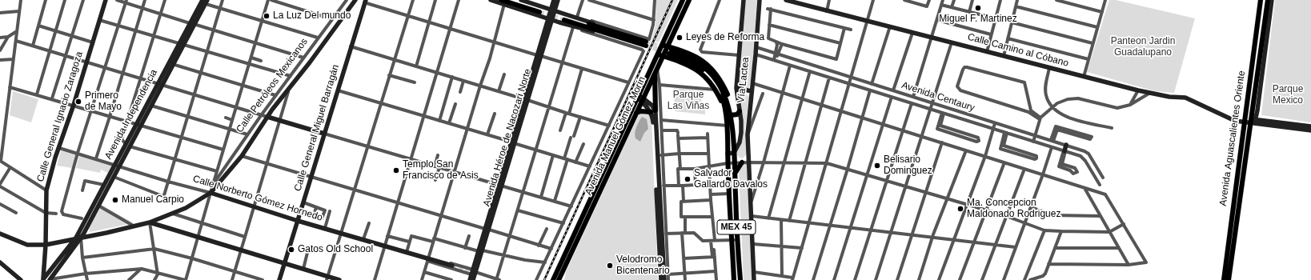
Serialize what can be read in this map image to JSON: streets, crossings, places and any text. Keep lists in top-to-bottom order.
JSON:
{
  "streets": {
    "main road": [
      "Calle Camino al Cóbano",
      "Vía Lactea",
      "Calle Petróleos Mexicanos",
      "Avenida Independencia",
      "Calle General Ignacio Zaragoza",
      "Calle General Miguel Barragán",
      "Avenida Manuel Gómez Morín",
      "Avenida Héroe de Nacozari Norte",
      "Avenida Aguascalientes Oriente",
      "Calle Norberto Gómez Hornedo",
      "MEX 45"
    ],
    "street": ["Avenida Centaury"]
  },
  "crossings": [
    ["Calle Camino al Cóbano", "Avenida Aguascalientes Oriente"],
    ["Vía Lactea", "Avenida Centaury"],
    ["Calle Petróleos Mexicanos", "Avenida Independencia"],
    ["Calle Petróleos Mexicanos", "Calle General Ignacio Zaragoza"],
    ["Calle Petróleos Mexicanos", "Calle Norberto Gómez Hornedo"],
    ["Avenida Independencia", "Calle Norberto Gómez Hornedo"],
    ["Calle General Ignacio Zaragoza", "Calle Norberto Gómez Hornedo"],
    ["Calle General Miguel Barragán", "Calle Norberto Gómez Hornedo"],
    ["Avenida Héroe de Nacozari Norte", "Calle Norberto Gómez Hornedo"]
  ],
  "parks": ["Panteon Jardin Guadalupano", "Parque Mexico", "Parque Las Viñas"],
  "places": [
    "Miguel F. Martinez",
    "La Luz Del mundo",
    "Leyes de Reforma",
    "Primero de Mayo",
    "Belisario Dominguez",
    "Templo San Francisco de Asis",
    "Salvador Gallardo Davalos",
    "Manuel Carpio",
    "Ma. Concepcion Maldonado Rodriguez",
    "Gatos Old School",
    "Velodromo Bicentenario"
  ]
}
